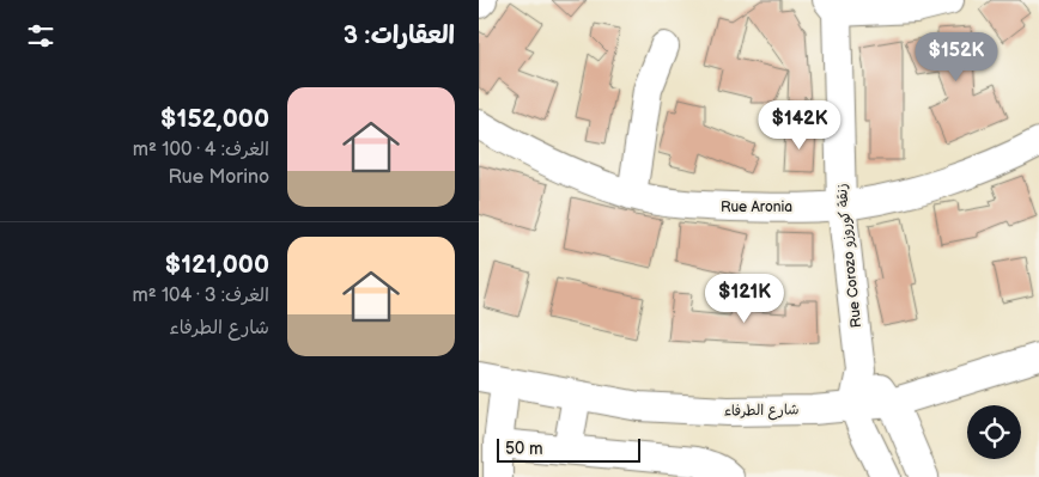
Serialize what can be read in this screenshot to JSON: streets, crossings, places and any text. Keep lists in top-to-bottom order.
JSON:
{
  "streets": {
    "street": ["Rue Aronia", "Rue Corozo زنقة كوروزو", "شارع الطرفاء"]
  },
  "crossings": [
    ["Rue Aronia", "Rue Corozo زنقة كوروزو"],
    ["Rue Corozo زنقة كوروزو", "شارع الطرفاء"]
  ],
  "scale_bar": "50 m",
  "page": {
    "heading": "العقارات: 3",
    "price": ["$152K", "$142K", "$121K"],
    "list": [
      {
        "name": "$152,000",
        "note": "الغرف: 4 · 100 m² · Rue Morino"
      },
      {
        "name": "$121,000",
        "note": "الغرف: 3 · 104 m² · شارع الطرفاء"
      }
    ],
    "scale": "50 m"
  }
}
